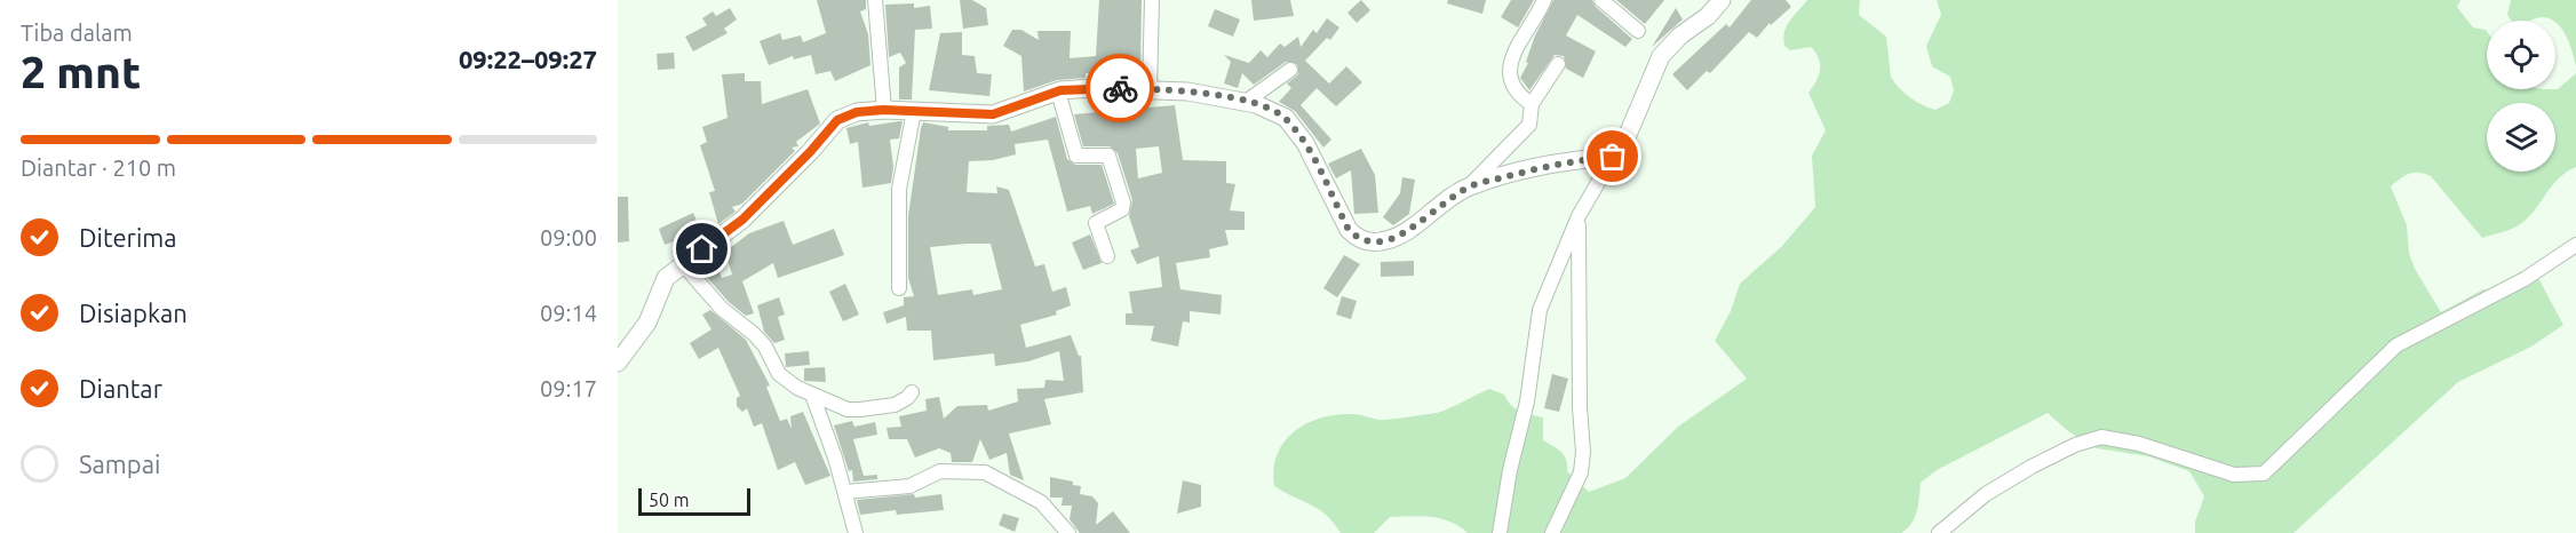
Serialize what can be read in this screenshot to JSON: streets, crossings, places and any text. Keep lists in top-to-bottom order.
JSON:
{
  "scale_bar": "50 m",
  "page": {
    "heading": ["2 mnt", "Tiba dalam", "09:22–09:27"],
    "bar": "Diantar · 210 m",
    "list": [
      ["Diterima", "09:00"],
      ["Disiapkan", "09:14"],
      ["Diantar", "09:17"],
      "Sampai"
    ],
    "scale": "50 m"
  }
}
